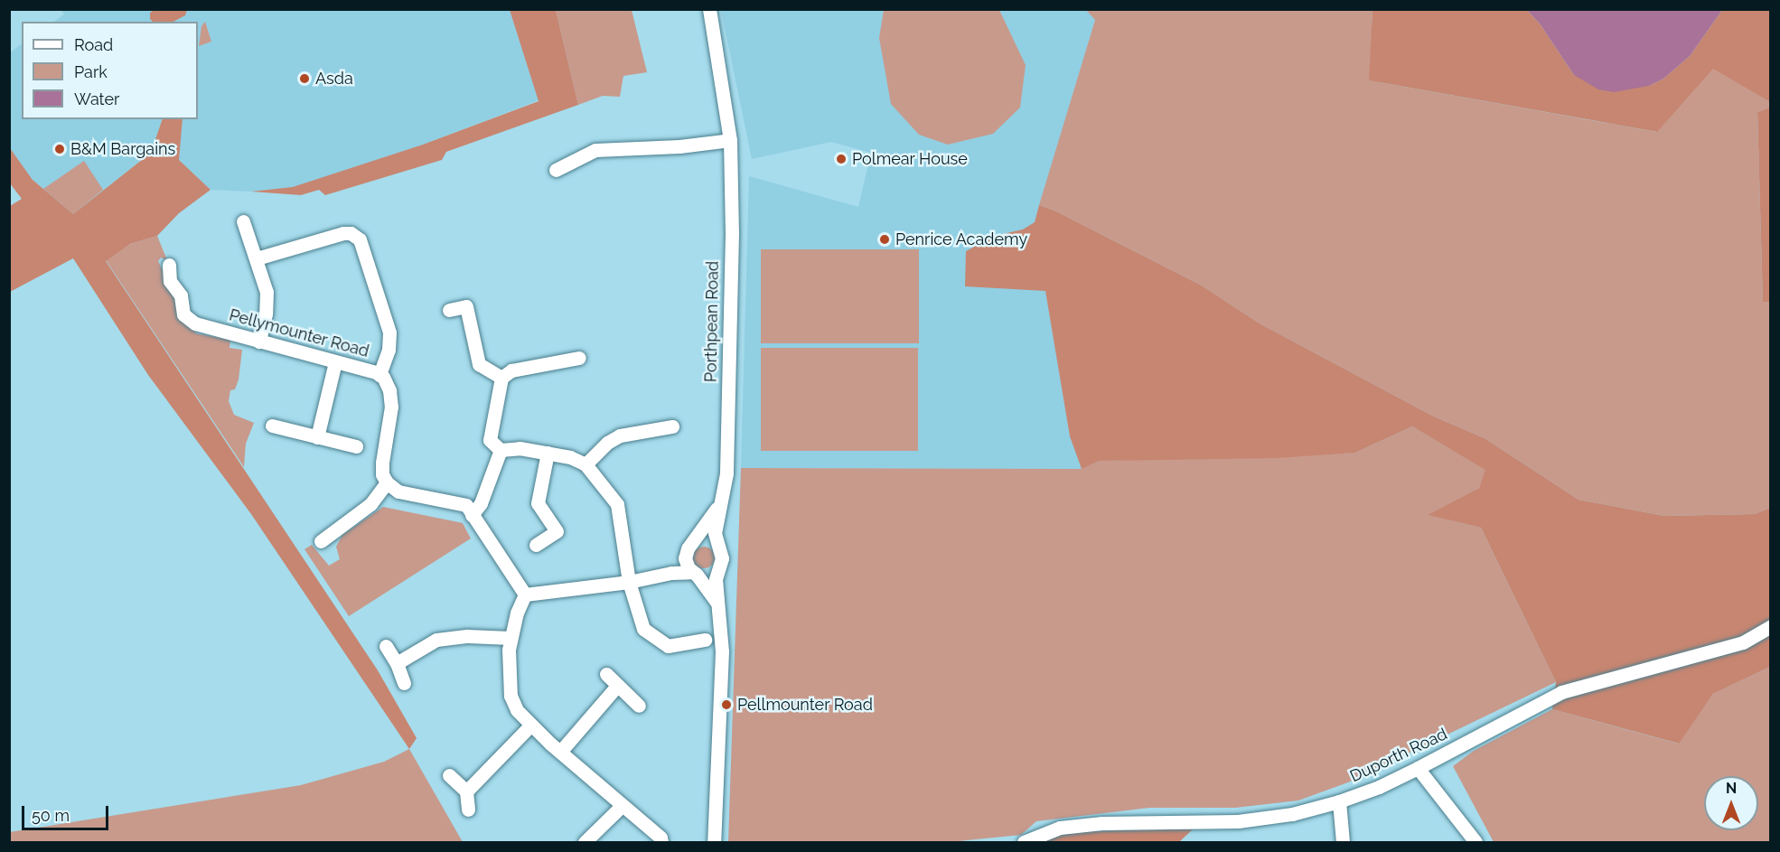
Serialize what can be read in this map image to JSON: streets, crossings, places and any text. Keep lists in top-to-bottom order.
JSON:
{
  "streets": {
    "street": ["Porthpean Road", "Pellymounter Road", "Duporth Road"]
  },
  "places": [
    "Asda",
    "B&M Bargains",
    "Polmear House",
    "Penrice Academy",
    "Pellmounter Road"
  ],
  "legend": ["Road", "Park", "Water"],
  "scale_bar": "50 m",
  "north": "top"
}
